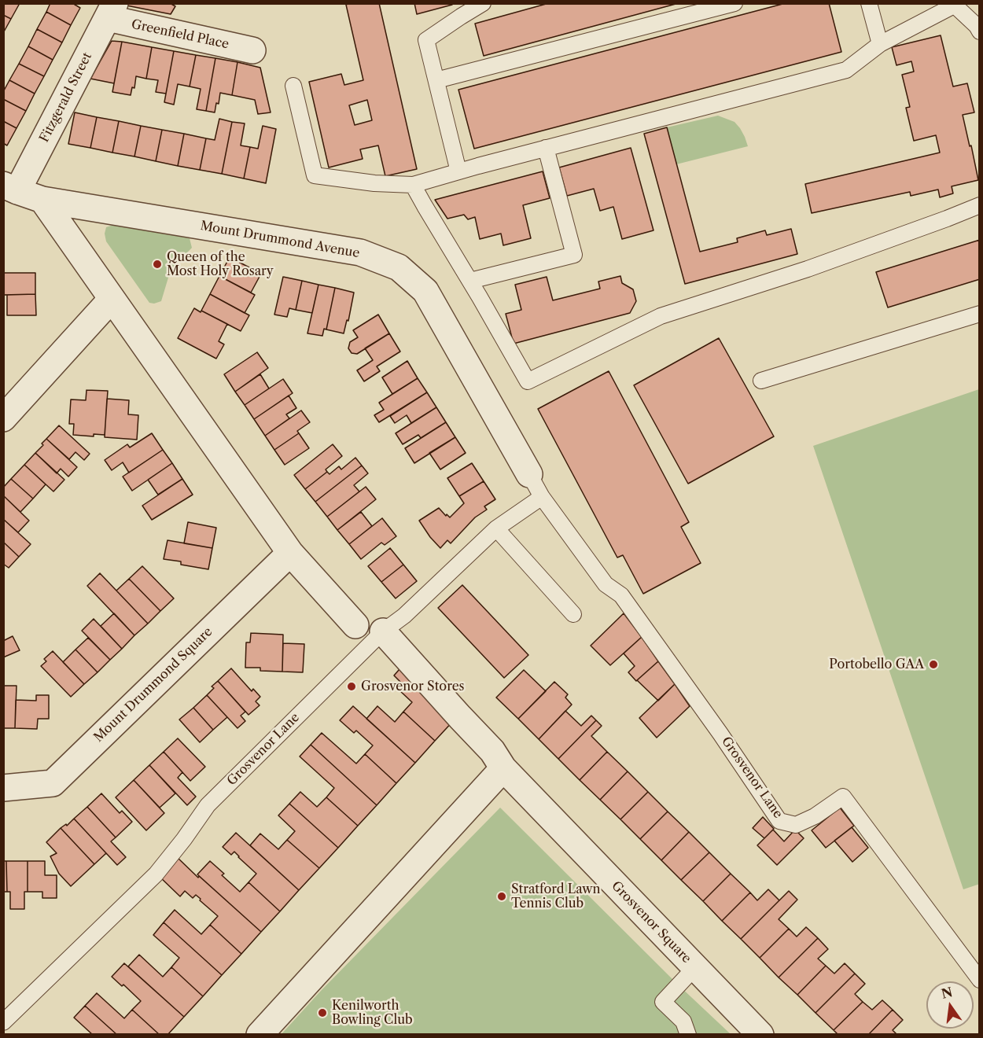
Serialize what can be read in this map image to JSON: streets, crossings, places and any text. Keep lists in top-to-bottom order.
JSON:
{
  "streets": {
    "street": [
      "Greenfield Place",
      "Fitzgerald Street",
      "Mount Drummond Avenue",
      "Mount Drummond Square",
      "Grosvenor Square"
    ],
    "lane": ["Grosvenor Lane"]
  },
  "crossings": [
    ["Greenfield Place", "Fitzgerald Street"],
    ["Fitzgerald Street", "Mount Drummond Avenue"],
    ["Mount Drummond Avenue", "Grosvenor Lane"],
    ["Grosvenor Lane", "Grosvenor Square"]
  ],
  "places": [
    "Queen of the Most Holy Rosary",
    "Portobello GAA",
    "Grosvenor Stores",
    "Stratford Lawn Tennis Club",
    "Kenilworth Bowling Club"
  ],
  "north": "top"
}
